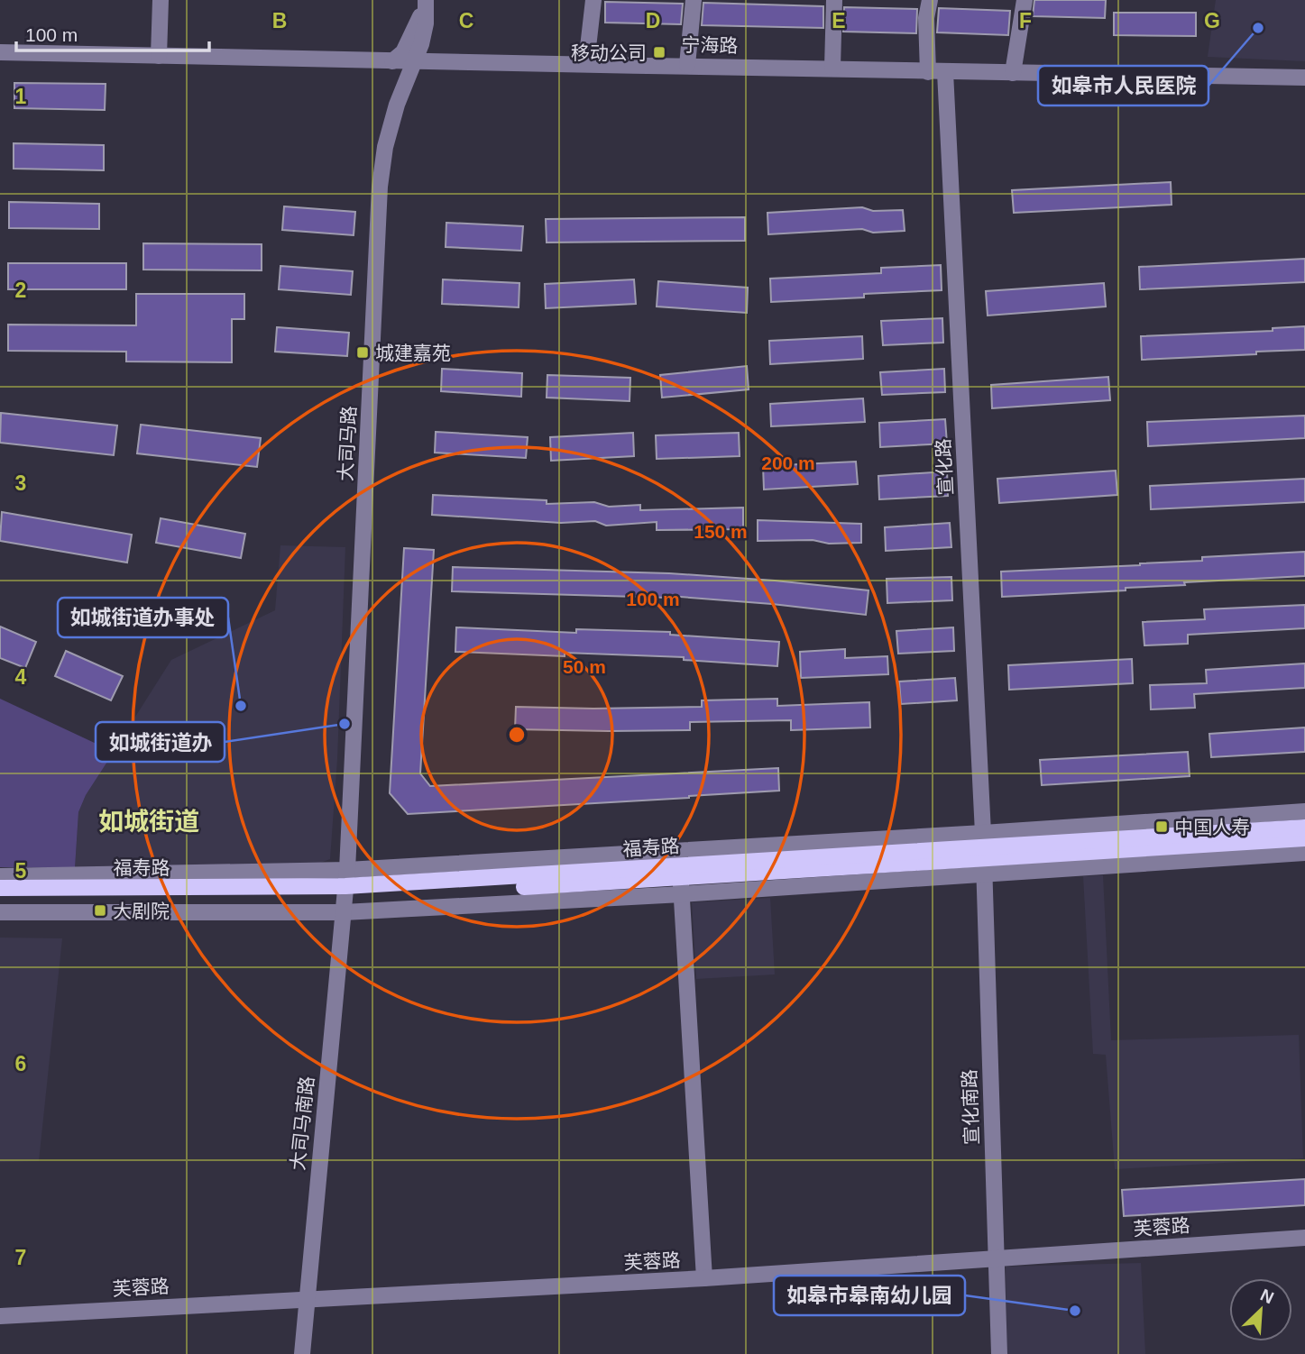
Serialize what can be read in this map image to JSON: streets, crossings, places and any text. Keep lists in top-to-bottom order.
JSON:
{
  "streets": {
    "main road": ["福寿路"],
    "street": [
      "宁海路",
      "大司马路",
      "宣化路",
      "宣化南路",
      "大司马南路",
      "芙蓉路"
    ]
  },
  "crossings": [
    ["宁海路", "大司马路"],
    ["宁海路", "宣化路"],
    ["大司马路", "福寿路"],
    ["大司马路", "大司马南路"],
    ["宣化路", "福寿路"],
    ["宣化路", "宣化南路"],
    ["福寿路", "宣化南路"],
    ["福寿路", "大司马南路"],
    ["宣化南路", "芙蓉路"],
    ["大司马南路", "芙蓉路"]
  ],
  "districts": ["如城街道"],
  "places": {
    "other": [
      "如皋市人民医院",
      "如城街道办事处",
      "如城街道办",
      "如皋市皋南幼儿园"
    ],
    "transit": [
      "移动公司",
      "城建嘉苑",
      "中国人寿",
      "大剧院"
    ]
  },
  "scale_bar": "100 m",
  "north": "top right",
  "grid": {
    "columns": [
      "B",
      "C",
      "D",
      "E",
      "F",
      "G"
    ],
    "rows": [
      "1",
      "2",
      "3",
      "4",
      "5",
      "6",
      "7"
    ]
  },
  "rings": [
    "200 m",
    "150 m",
    "100 m",
    "50 m"
  ]
}
